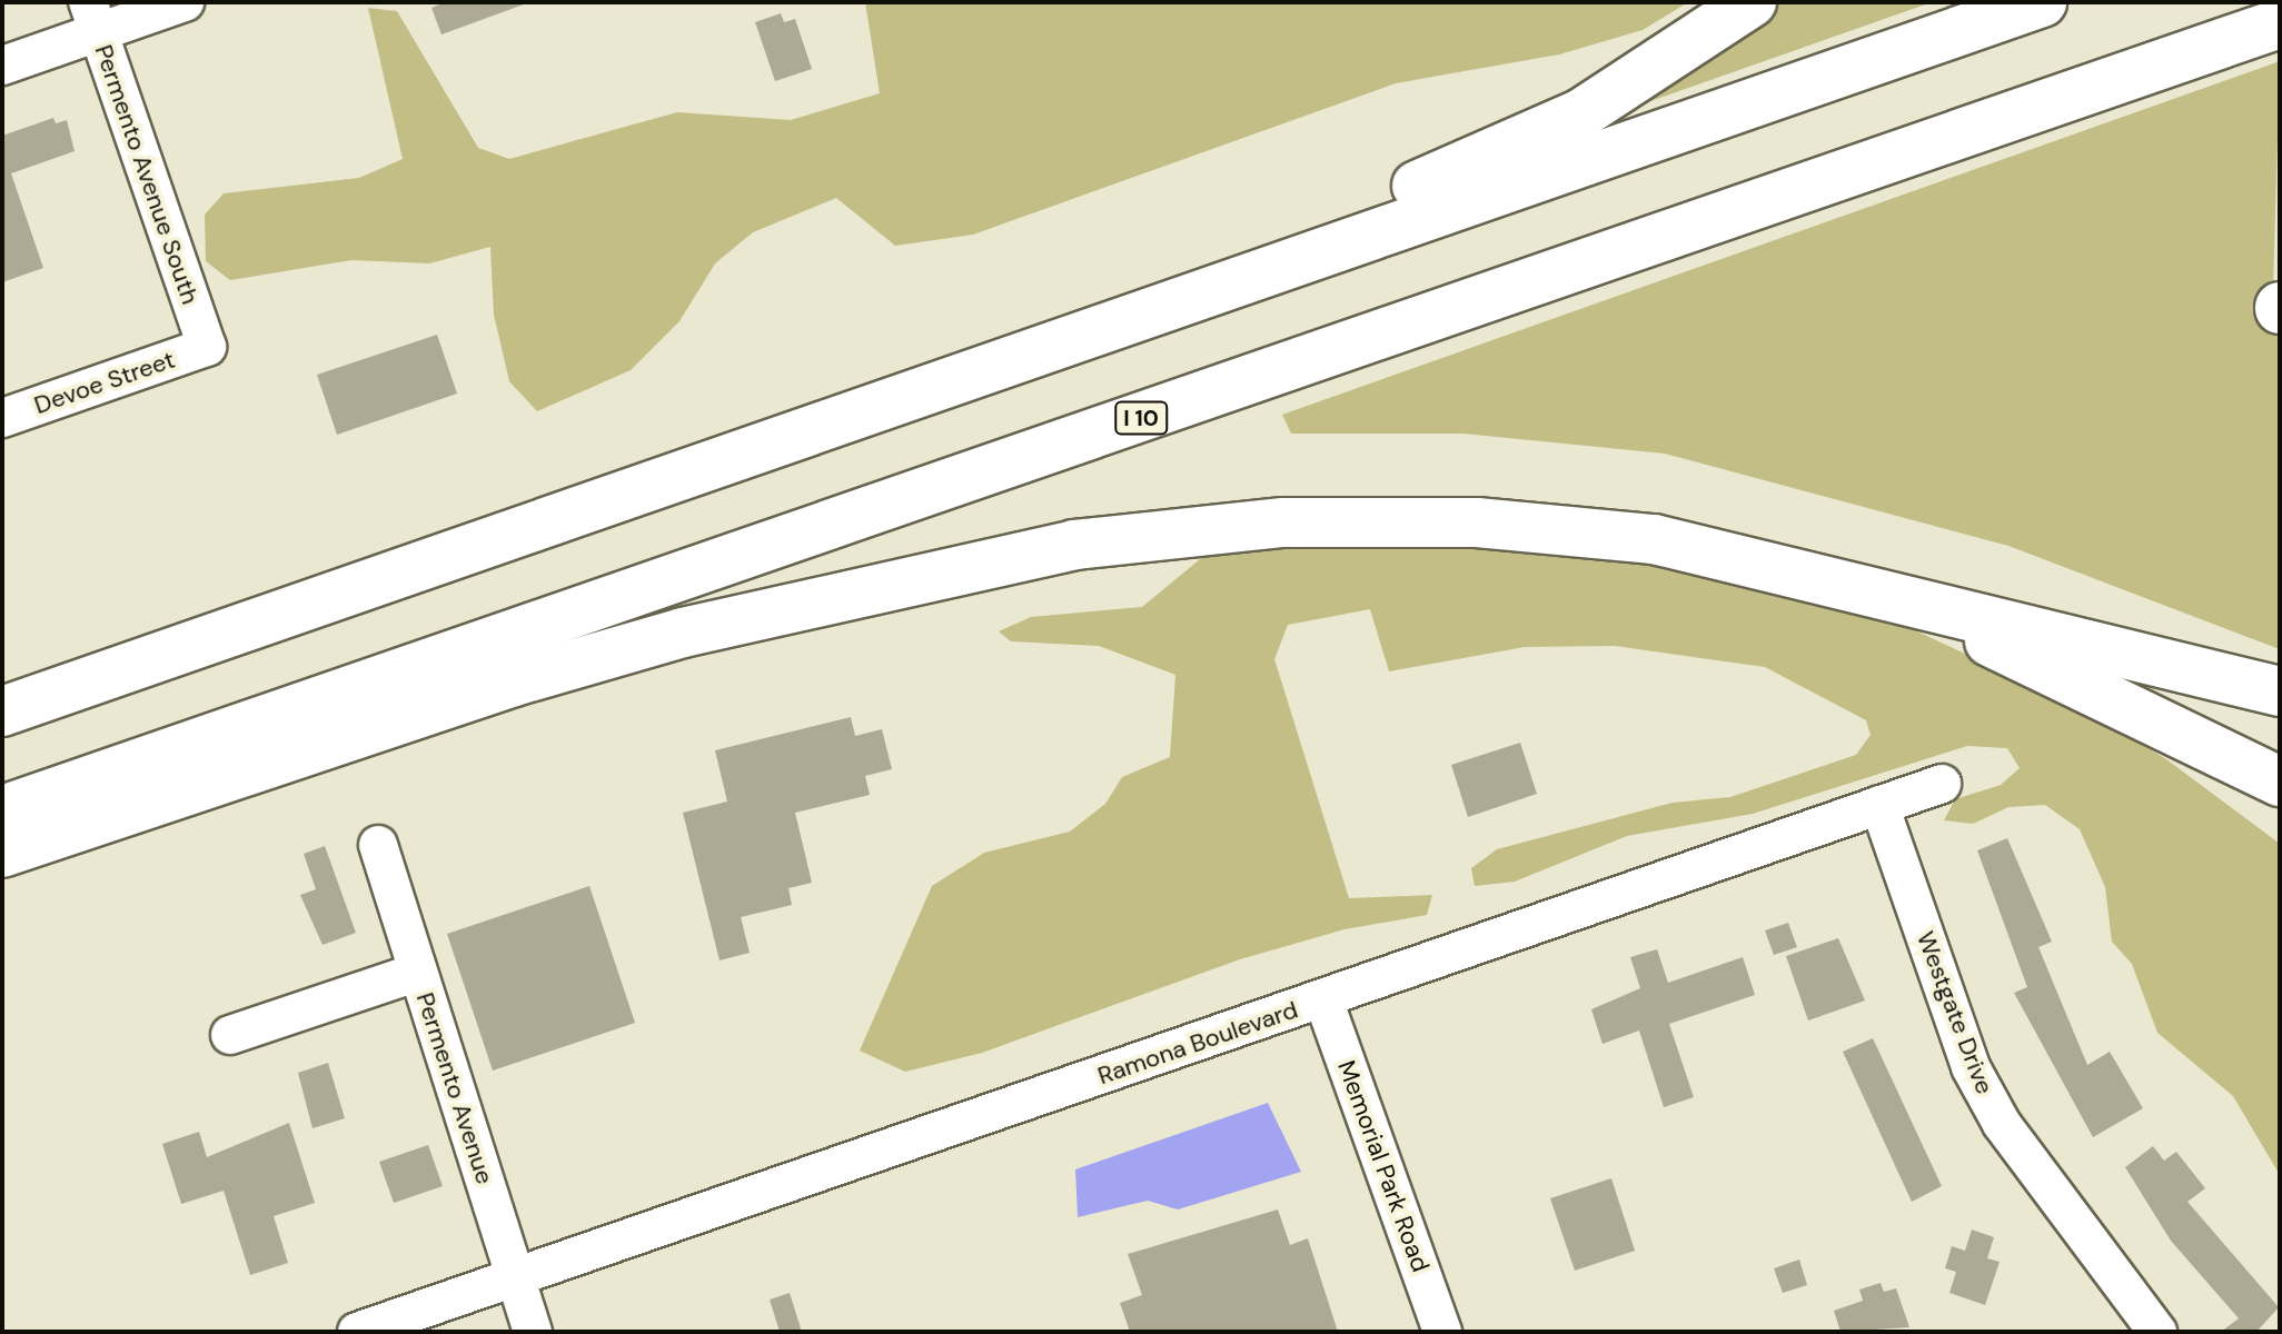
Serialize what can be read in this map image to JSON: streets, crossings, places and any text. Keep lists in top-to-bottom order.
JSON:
{
  "streets": {
    "highway": ["I 10"],
    "street": [
      "Permento Avenue South",
      "Devoe Street",
      "Westgate Drive",
      "Ramona Boulevard",
      "Permento Avenue",
      "Memorial Park Road"
    ]
  },
  "crossings": [
    ["Permento Avenue South", "Devoe Street"],
    ["Westgate Drive", "Ramona Boulevard"],
    ["Ramona Boulevard", "Permento Avenue"],
    ["Ramona Boulevard", "Memorial Park Road"]
  ]
}
